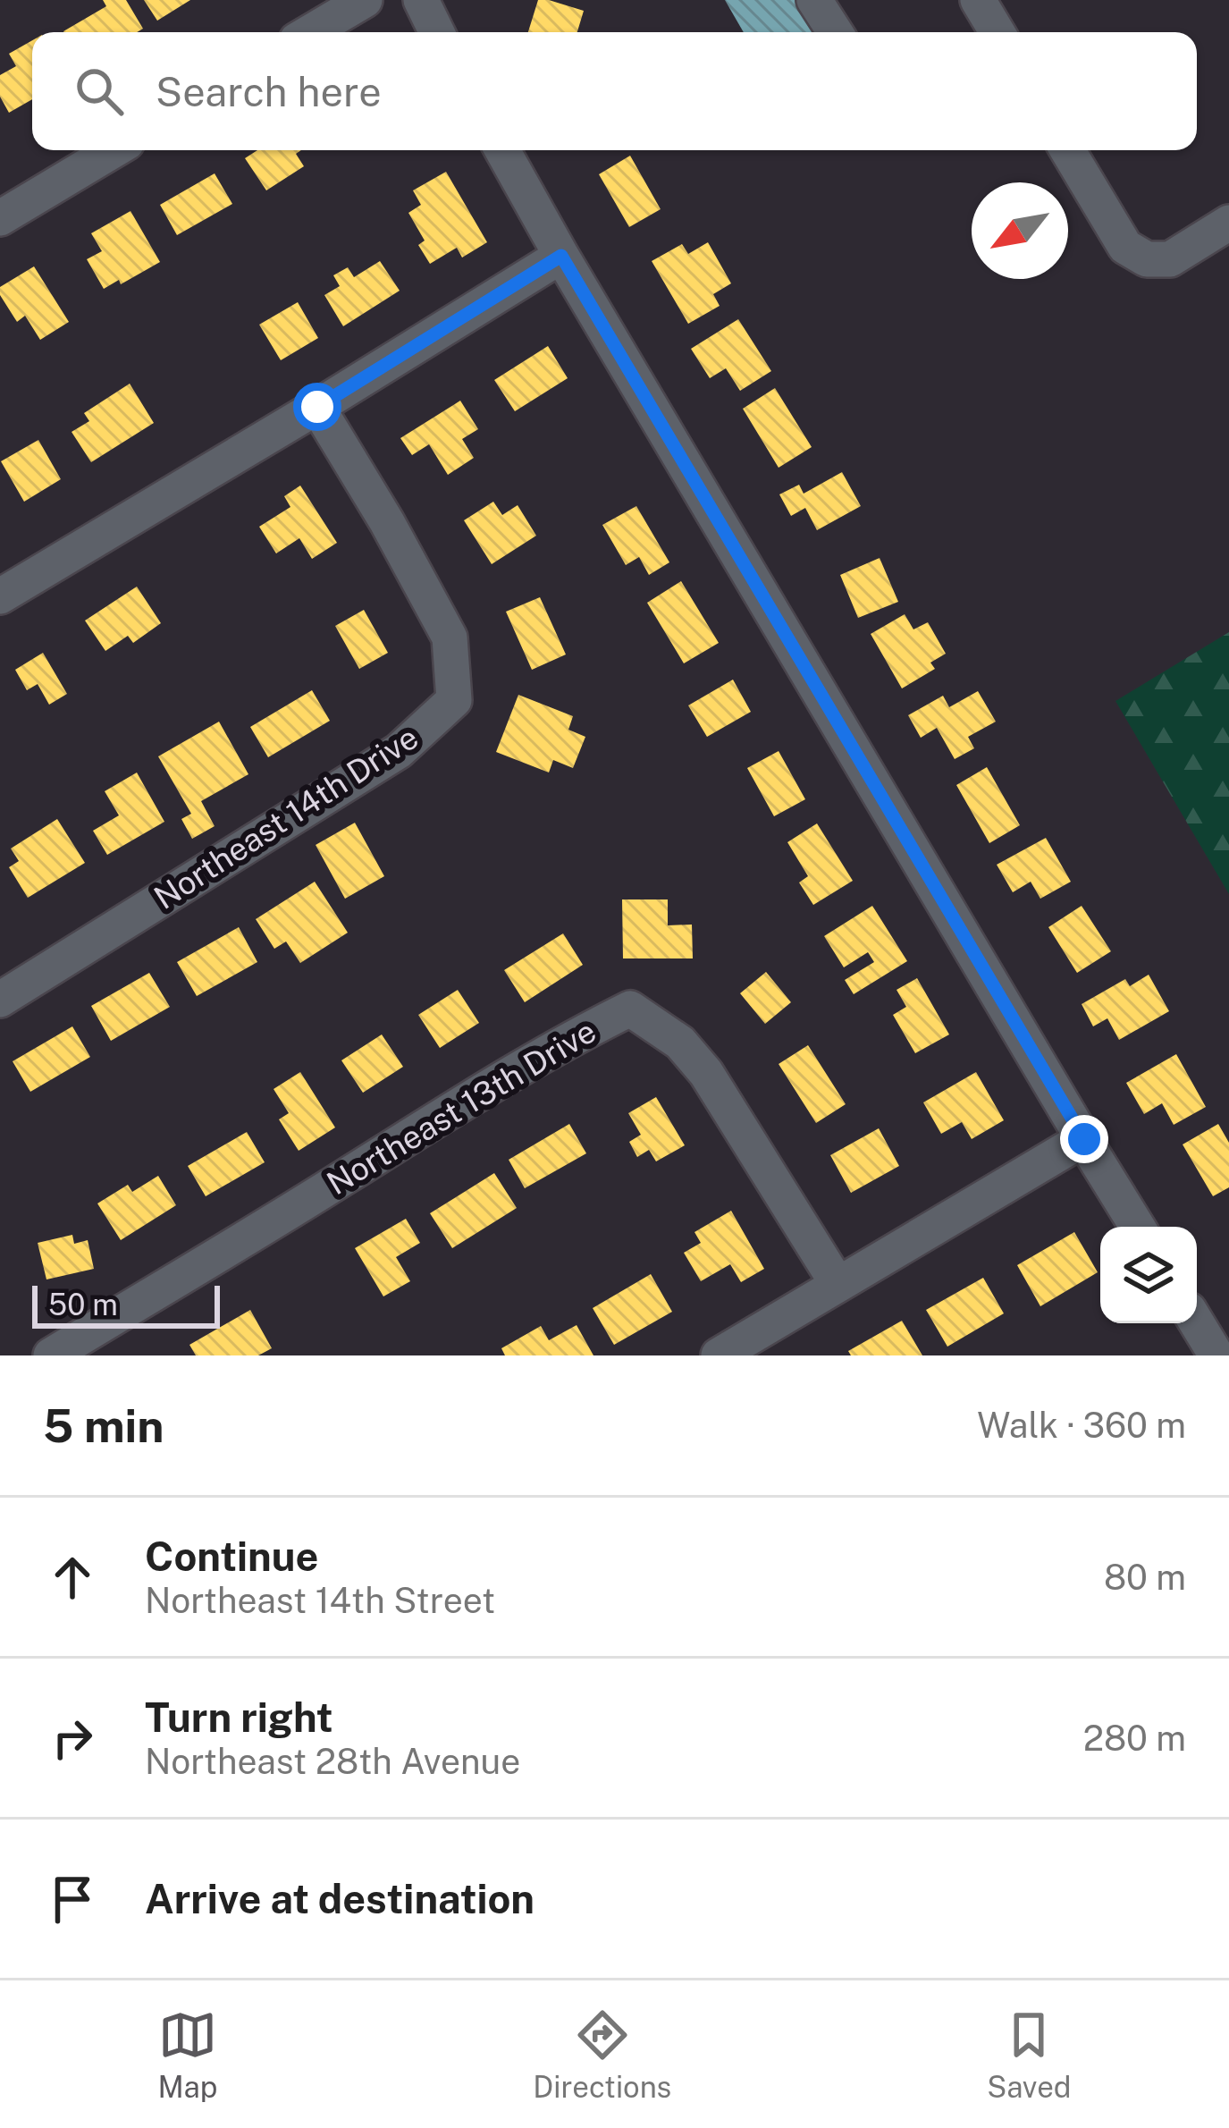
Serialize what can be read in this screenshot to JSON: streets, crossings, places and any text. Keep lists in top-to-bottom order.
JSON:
{
  "streets": {
    "street": ["Northeast 14th Drive", "Northeast 13th Drive"]
  },
  "scale_bar": "50 m",
  "north": "bottom left",
  "page": {
    "search": "Search here",
    "scale": "50 m",
    "heading": ["5 min", "Walk · 360 m"],
    "list": [
      ["Continue", "Northeast 14th Street", "80 m"],
      ["Turn right", "Northeast 28th Avenue", "280 m"],
      "Arrive at destination"
    ],
    "nav": ["Map", "Directions", "Saved"]
  }
}
